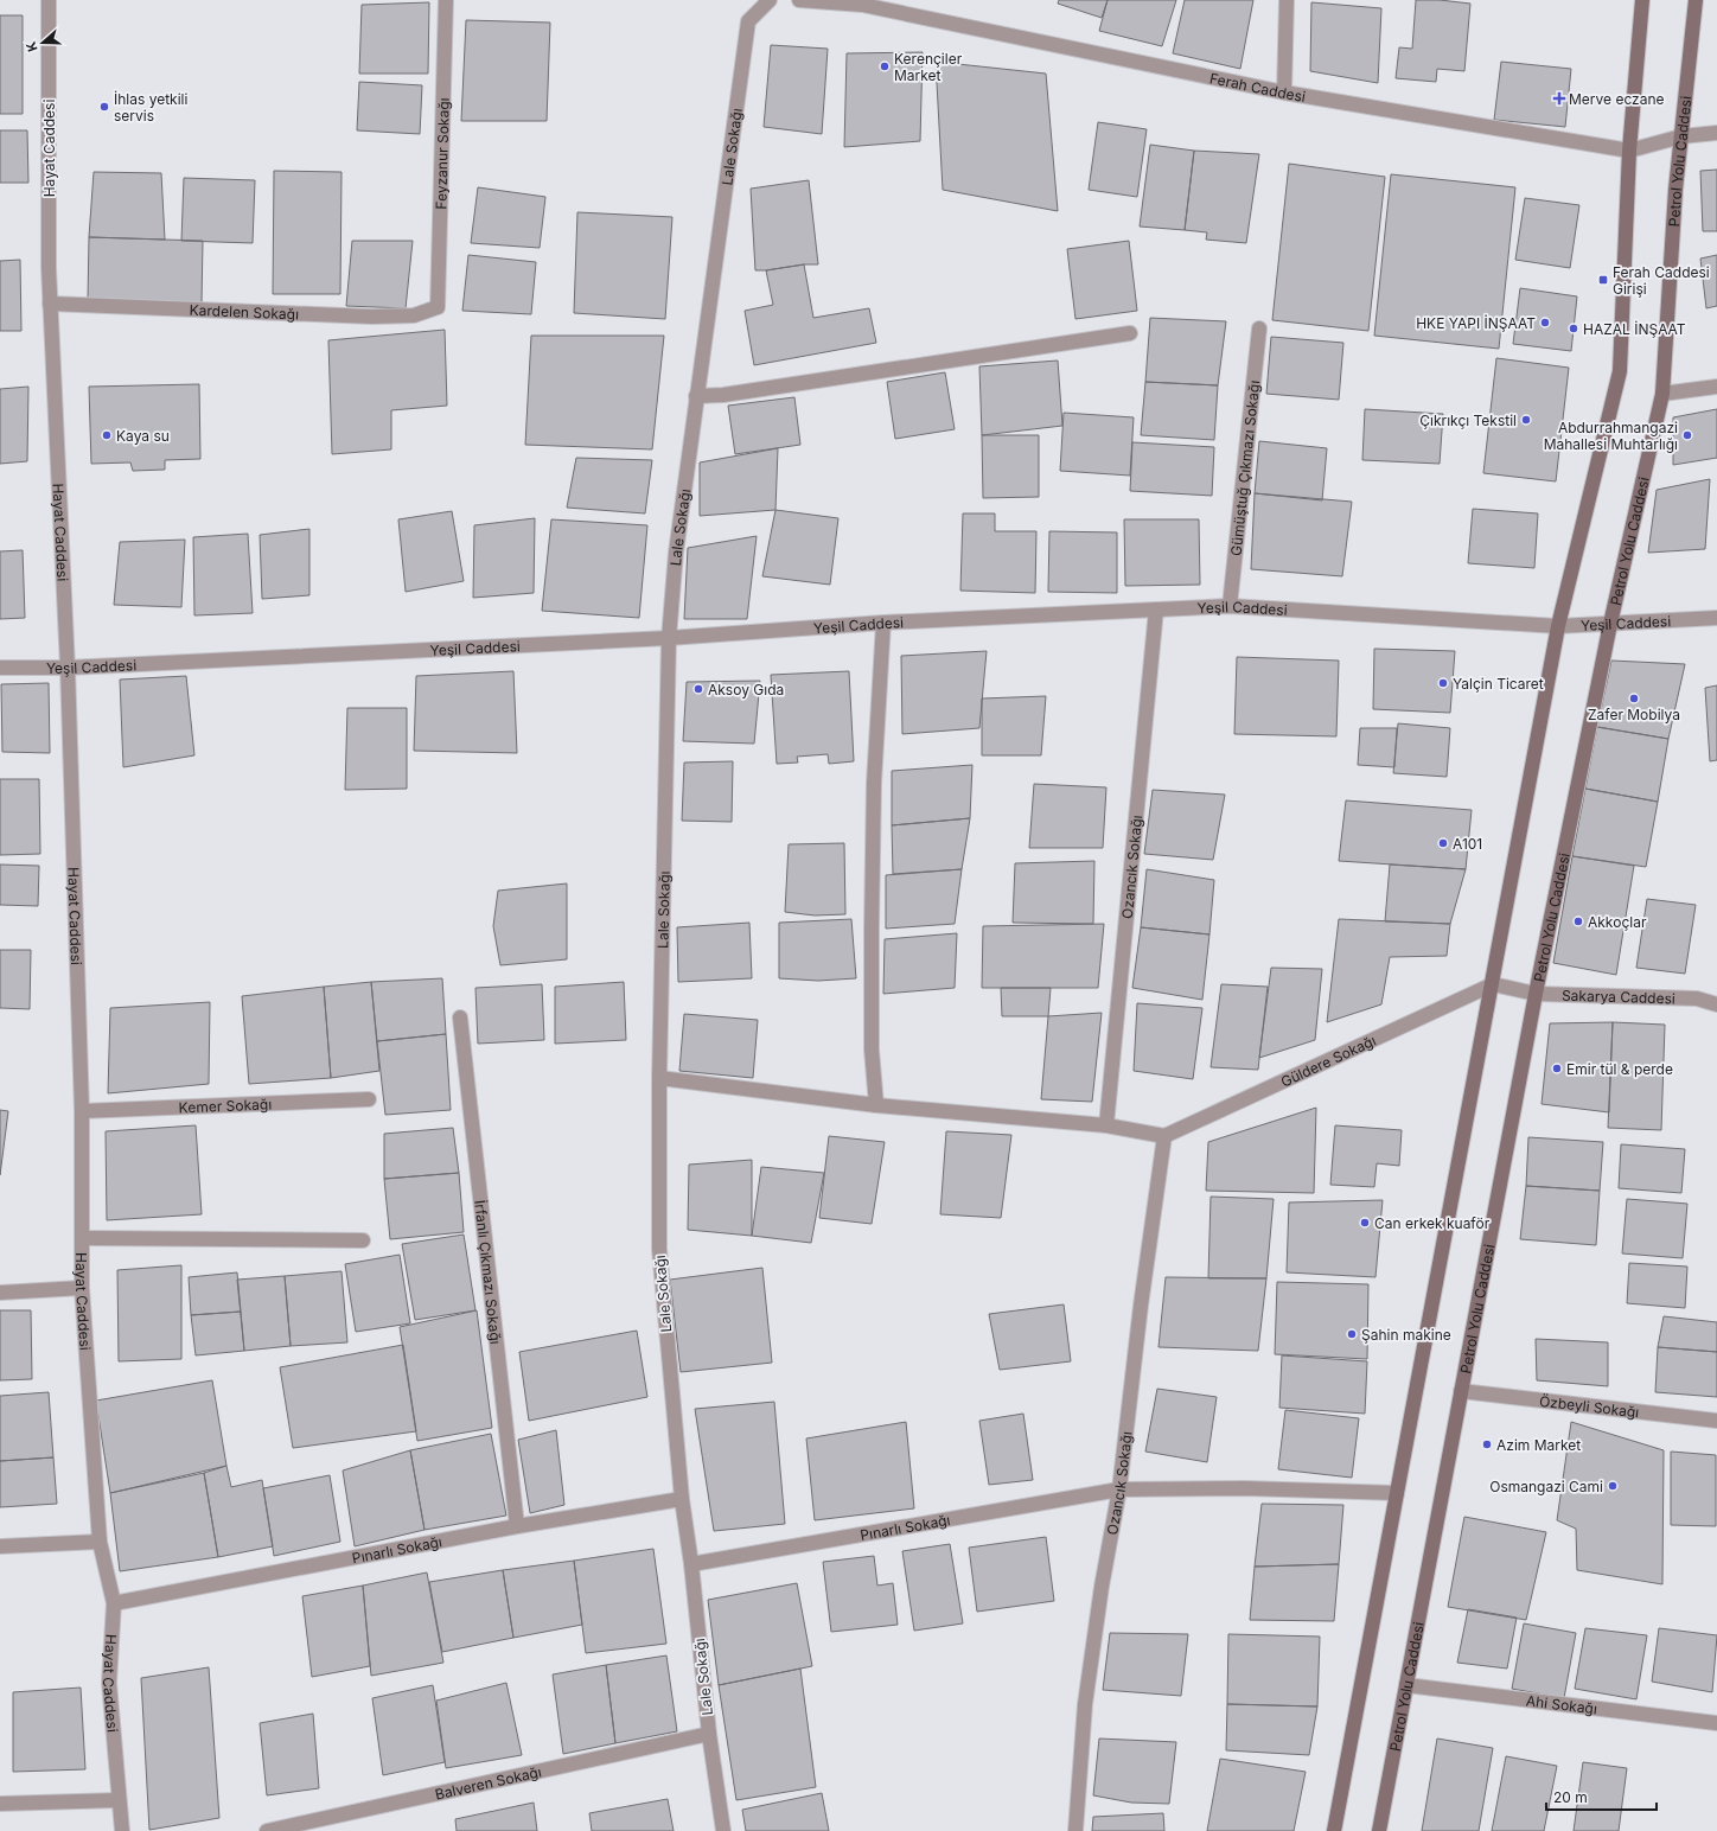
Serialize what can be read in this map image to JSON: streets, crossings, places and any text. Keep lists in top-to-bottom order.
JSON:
{
  "streets": {
    "main road": ["Petrol Yolu Caddesi"],
    "street": [
      "Ferah Caddesi",
      "Lale Sokağı",
      "Hayat Caddesi",
      "Feyzanur Sokağı",
      "Kardelen Sokağı",
      "Gümüştuğ Çıkmazı Sokağı",
      "Yeşil Caddesi",
      "Ozancık Sokağı",
      "Sakarya Caddesi",
      "Güldere Sokağı",
      "Kemer Sokağı",
      "İrfanlı Çıkmazı Sokağı",
      "Özbeyli Sokağı",
      "Pınarlı Sokağı",
      "Ahi Sokağı",
      "Balveren Sokağı"
    ]
  },
  "crossings": [
    ["Ferah Caddesi", "Petrol Yolu Caddesi"],
    ["Lale Sokağı", "Yeşil Caddesi"],
    ["Lale Sokağı", "Pınarlı Sokağı"],
    ["Lale Sokağı", "Balveren Sokağı"],
    ["Hayat Caddesi", "Kardelen Sokağı"],
    ["Hayat Caddesi", "Yeşil Caddesi"],
    ["Hayat Caddesi", "Kemer Sokağı"],
    ["Hayat Caddesi", "Pınarlı Sokağı"],
    ["Feyzanur Sokağı", "Kardelen Sokağı"],
    ["Petrol Yolu Caddesi", "Yeşil Caddesi"],
    ["Petrol Yolu Caddesi", "Sakarya Caddesi"],
    ["Petrol Yolu Caddesi", "Özbeyli Sokağı"],
    ["Petrol Yolu Caddesi", "Ahi Sokağı"],
    ["Gümüştuğ Çıkmazı Sokağı", "Yeşil Caddesi"],
    ["Yeşil Caddesi", "Ozancık Sokağı"],
    ["Ozancık Sokağı", "Güldere Sokağı"],
    ["Ozancık Sokağı", "Pınarlı Sokağı"],
    ["Sakarya Caddesi", "Güldere Sokağı"],
    ["İrfanlı Çıkmazı Sokağı", "Pınarlı Sokağı"]
  ],
  "places": {
    "other": [
      "Kerençiler Market",
      "İhlas yetkili servis",
      "HKE YAPI İNŞAAT",
      "HAZAL İNŞAAT",
      "Çıkrıkçı Tekstil",
      "Kaya su",
      "Abdurrahmangazi Mahallesi Muhtarlığı",
      "Yalçin Ticaret",
      "Aksoy Gıda",
      "Zafer Mobilya",
      "A101",
      "Akkoçlar",
      "Emir tül & perde",
      "Can erkek kuaför",
      "Şahin makine",
      "Azim Market",
      "Osmangazi Cami"
    ],
    "health": ["Merve eczane"],
    "transit": ["Ferah Caddesi Girişi"]
  },
  "scale_bar": "20 m",
  "north": "left"
}
